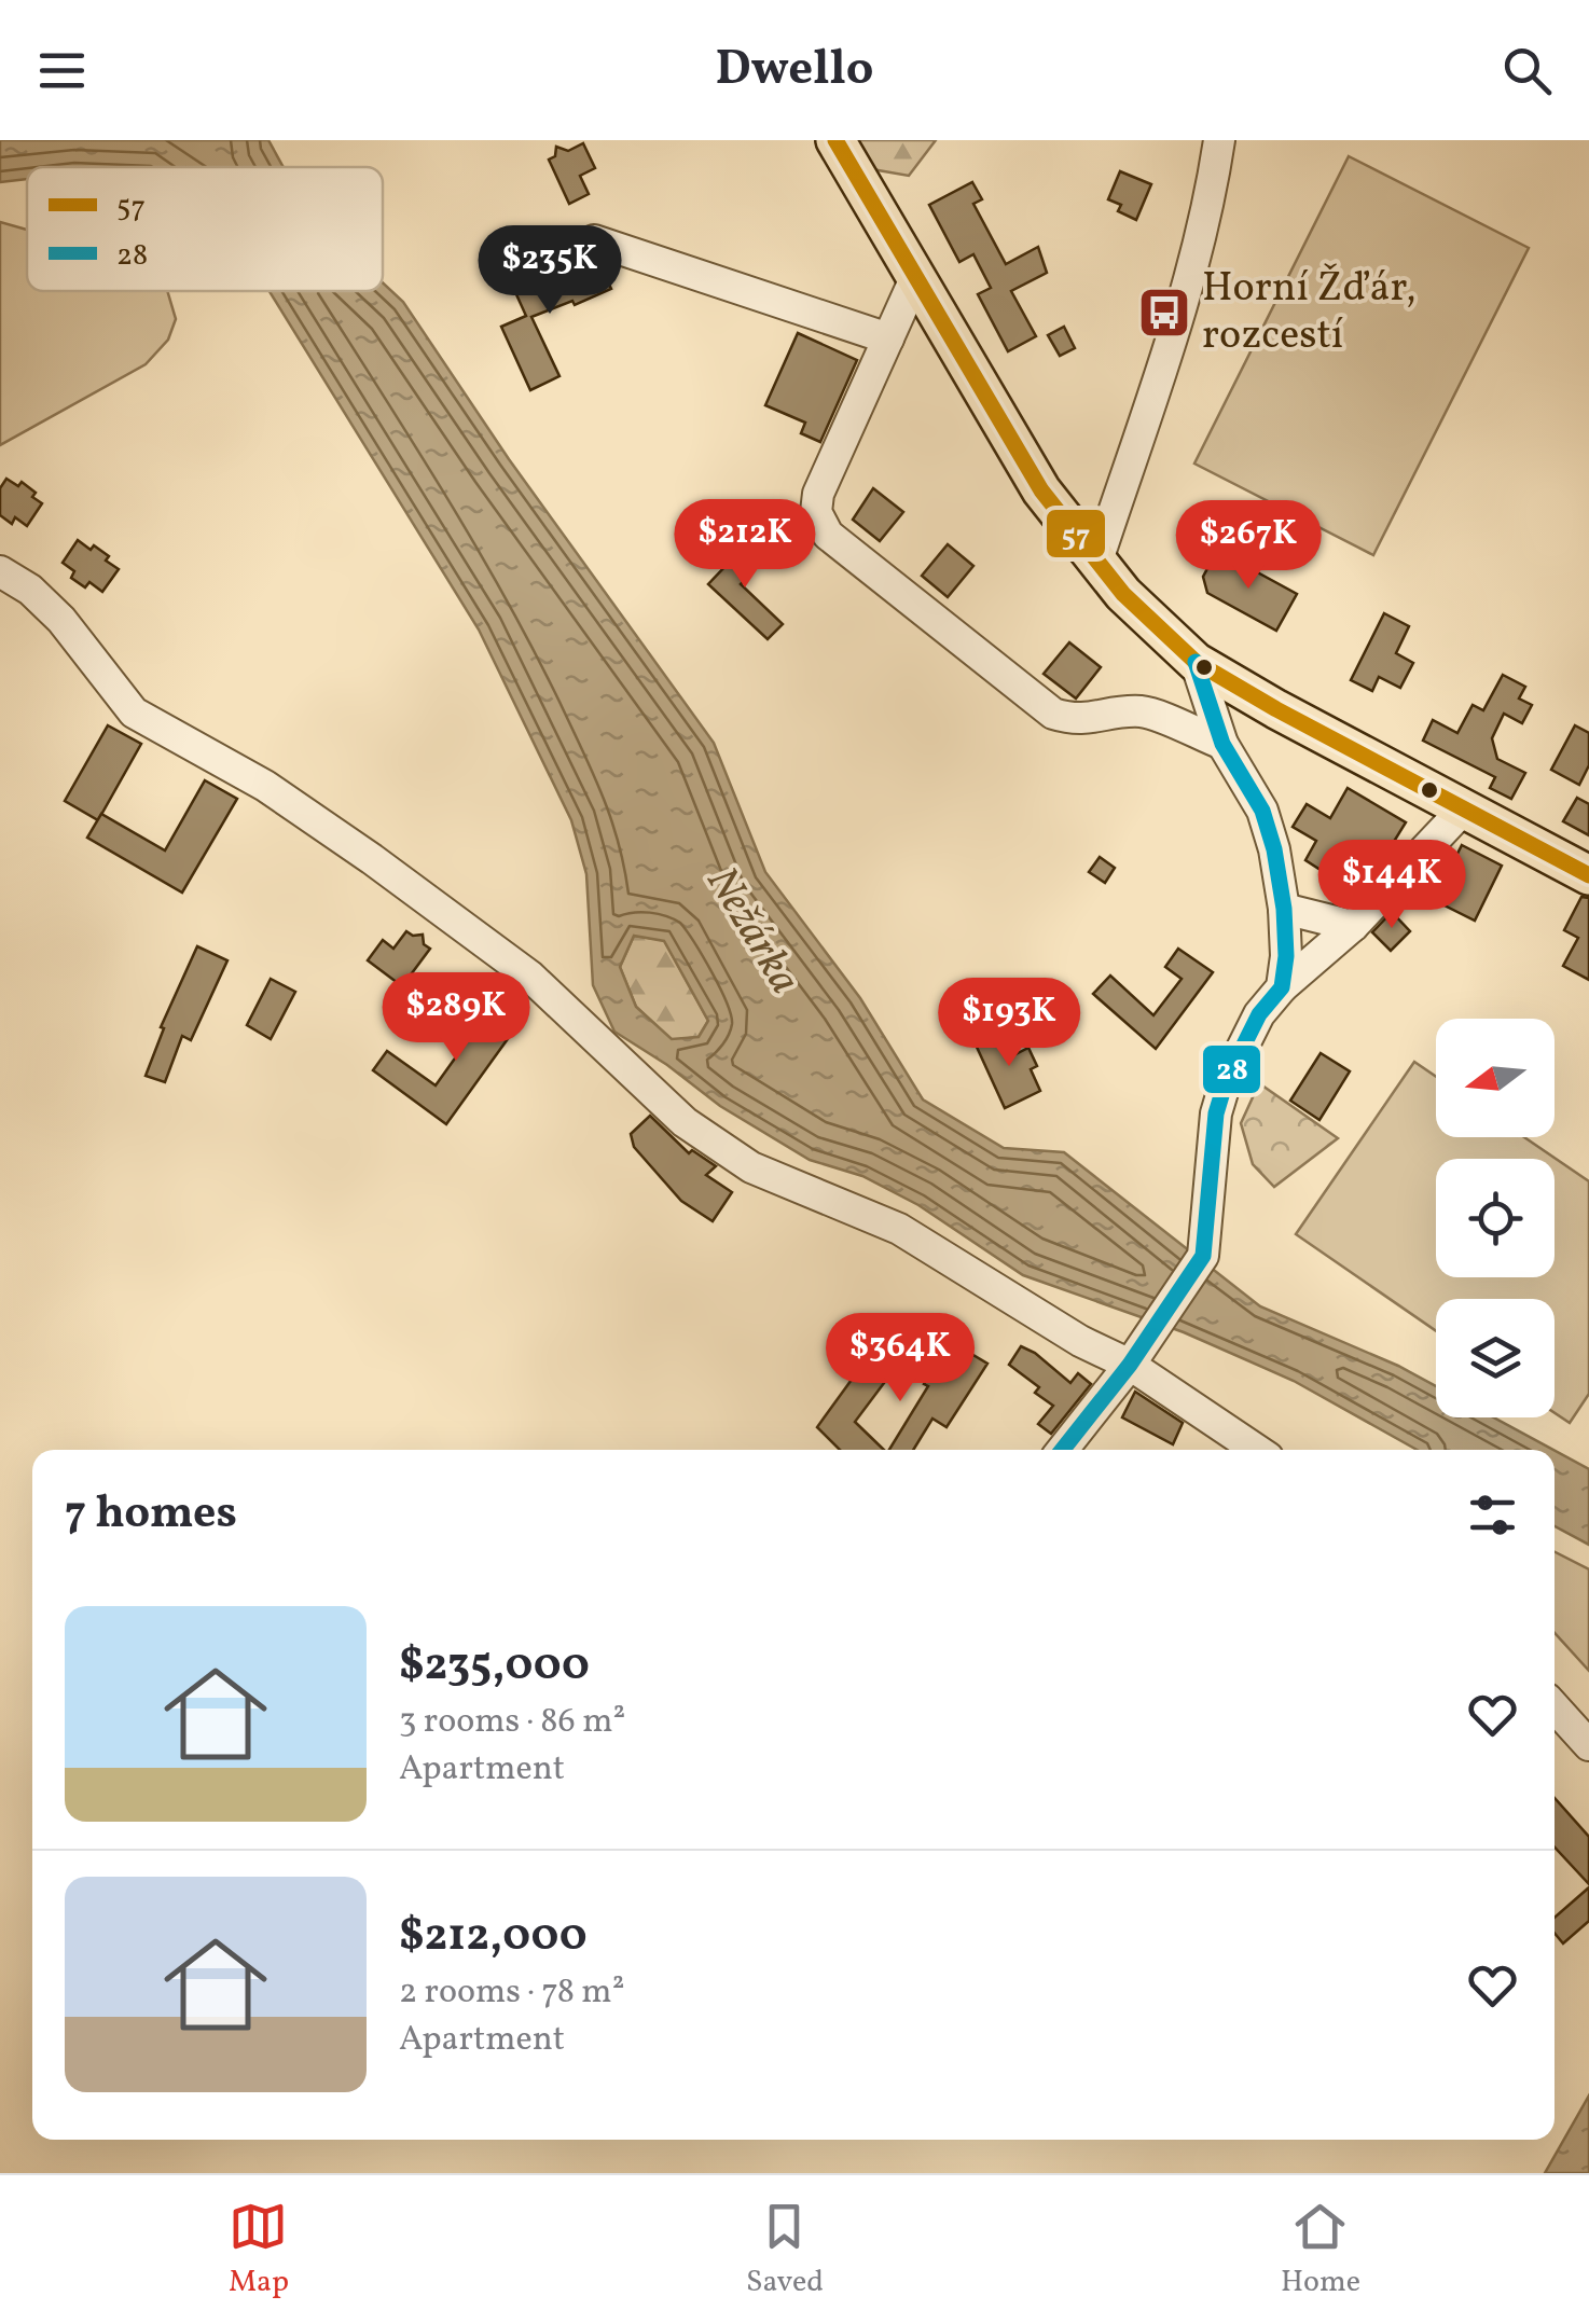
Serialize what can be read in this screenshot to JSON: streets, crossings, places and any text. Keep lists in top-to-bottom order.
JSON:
{
  "water": ["Nežárka"],
  "places": {
    "bus stop": ["Horní Žďár, rozcestí"]
  },
  "lines": ["transit line 57", "transit line 28"],
  "legend": ["57", "28"],
  "north": "left",
  "page": {
    "header": "Dwello",
    "price": [
      "$235K",
      "$212K",
      "$267K",
      "$144K",
      "$289K",
      "$193K",
      "$364K"
    ],
    "heading": "7 homes",
    "list": [
      {
        "name": "$235,000",
        "note": "3 rooms · 86 m² · Apartment"
      },
      {
        "name": "$212,000",
        "note": "2 rooms · 78 m² · Apartment"
      }
    ],
    "tabs": ["Map", "Saved", "Home"]
  }
}
